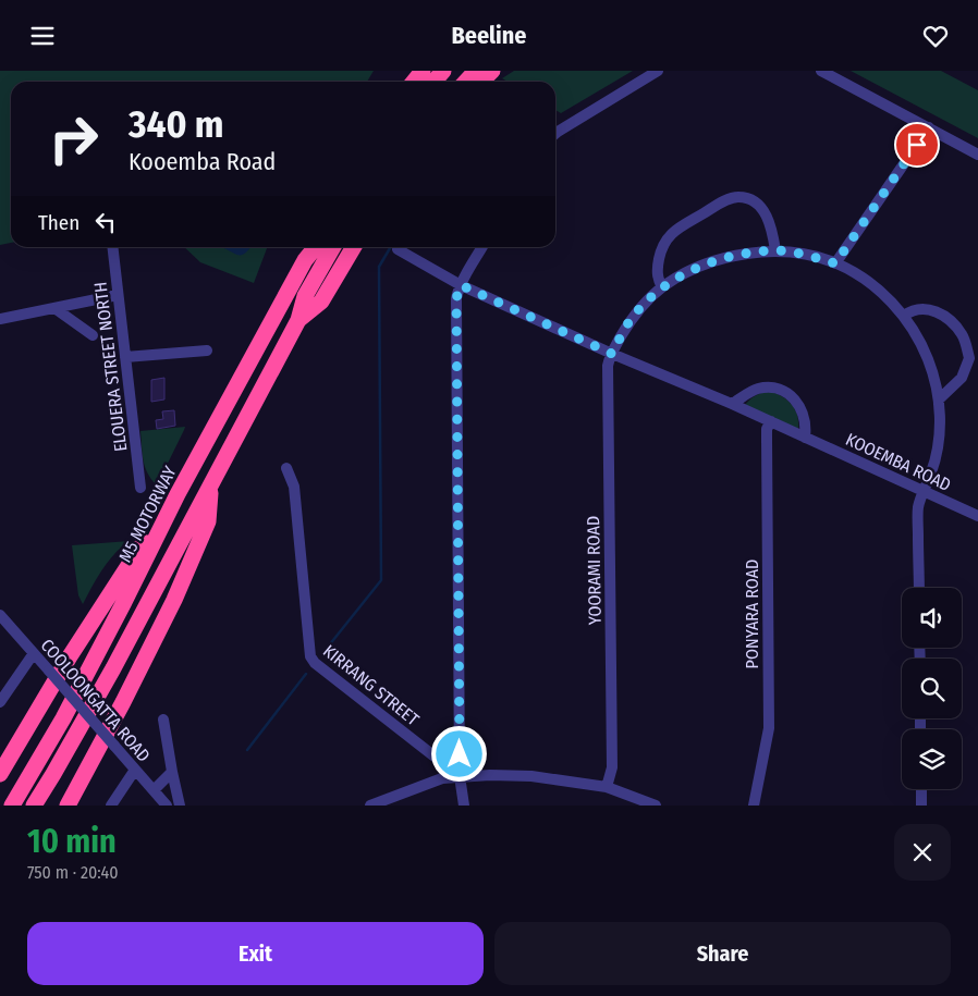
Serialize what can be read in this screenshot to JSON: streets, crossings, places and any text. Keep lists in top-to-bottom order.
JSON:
{
  "streets": {
    "highway": ["M5 MOTORWAY"],
    "street": [
      "ELOUERA STREET NORTH",
      "KOOEMBA ROAD",
      "YOORAMI ROAD",
      "PONYARA ROAD",
      "KIRRANG STREET",
      "COOLOONGATTA ROAD"
    ]
  },
  "crossings": [
    ["KOOEMBA ROAD", "YOORAMI ROAD"],
    ["KOOEMBA ROAD", "PONYARA ROAD"]
  ],
  "page": {
    "header": "Beeline",
    "turn": ["340 m", "Kooemba Road"],
    "then": "Then",
    "heading": ["10 min", "750 m · 20:40"],
    "buttons": ["Exit", "Share"]
  }
}
